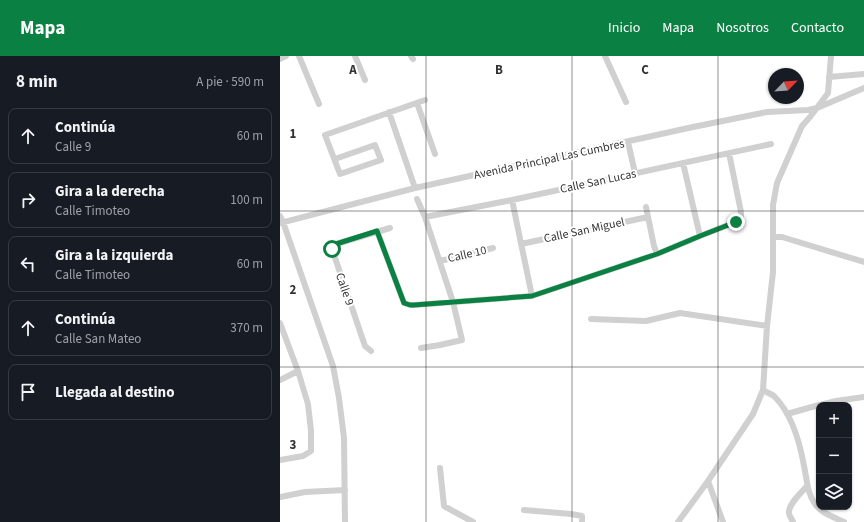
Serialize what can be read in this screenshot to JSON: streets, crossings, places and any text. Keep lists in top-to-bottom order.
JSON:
{
  "streets": {
    "street": [
      "Avenida Principal Las Cumbres",
      "Calle San Lucas",
      "Calle San Miguel",
      "Calle 10",
      "Calle 9"
    ]
  },
  "north": "top right",
  "page": {
    "header": "Mapa",
    "nav": [
      "Inicio",
      "Mapa",
      "Nosotros",
      "Contacto"
    ],
    "heading": ["8 min", "A pie · 590 m"],
    "list": [
      ["Continúa", "Calle 9", "60 m"],
      ["Gira a la derecha", "Calle Timoteo", "100 m"],
      ["Gira a la izquierda", "Calle Timoteo", "60 m"],
      ["Continúa", "Calle San Mateo", "370 m"],
      "Llegada al destino"
    ],
    "map_buttons": ["+", "−"]
  },
  "grid": {
    "columns": ["A", "B", "C"],
    "rows": ["1", "2", "3"]
  }
}
